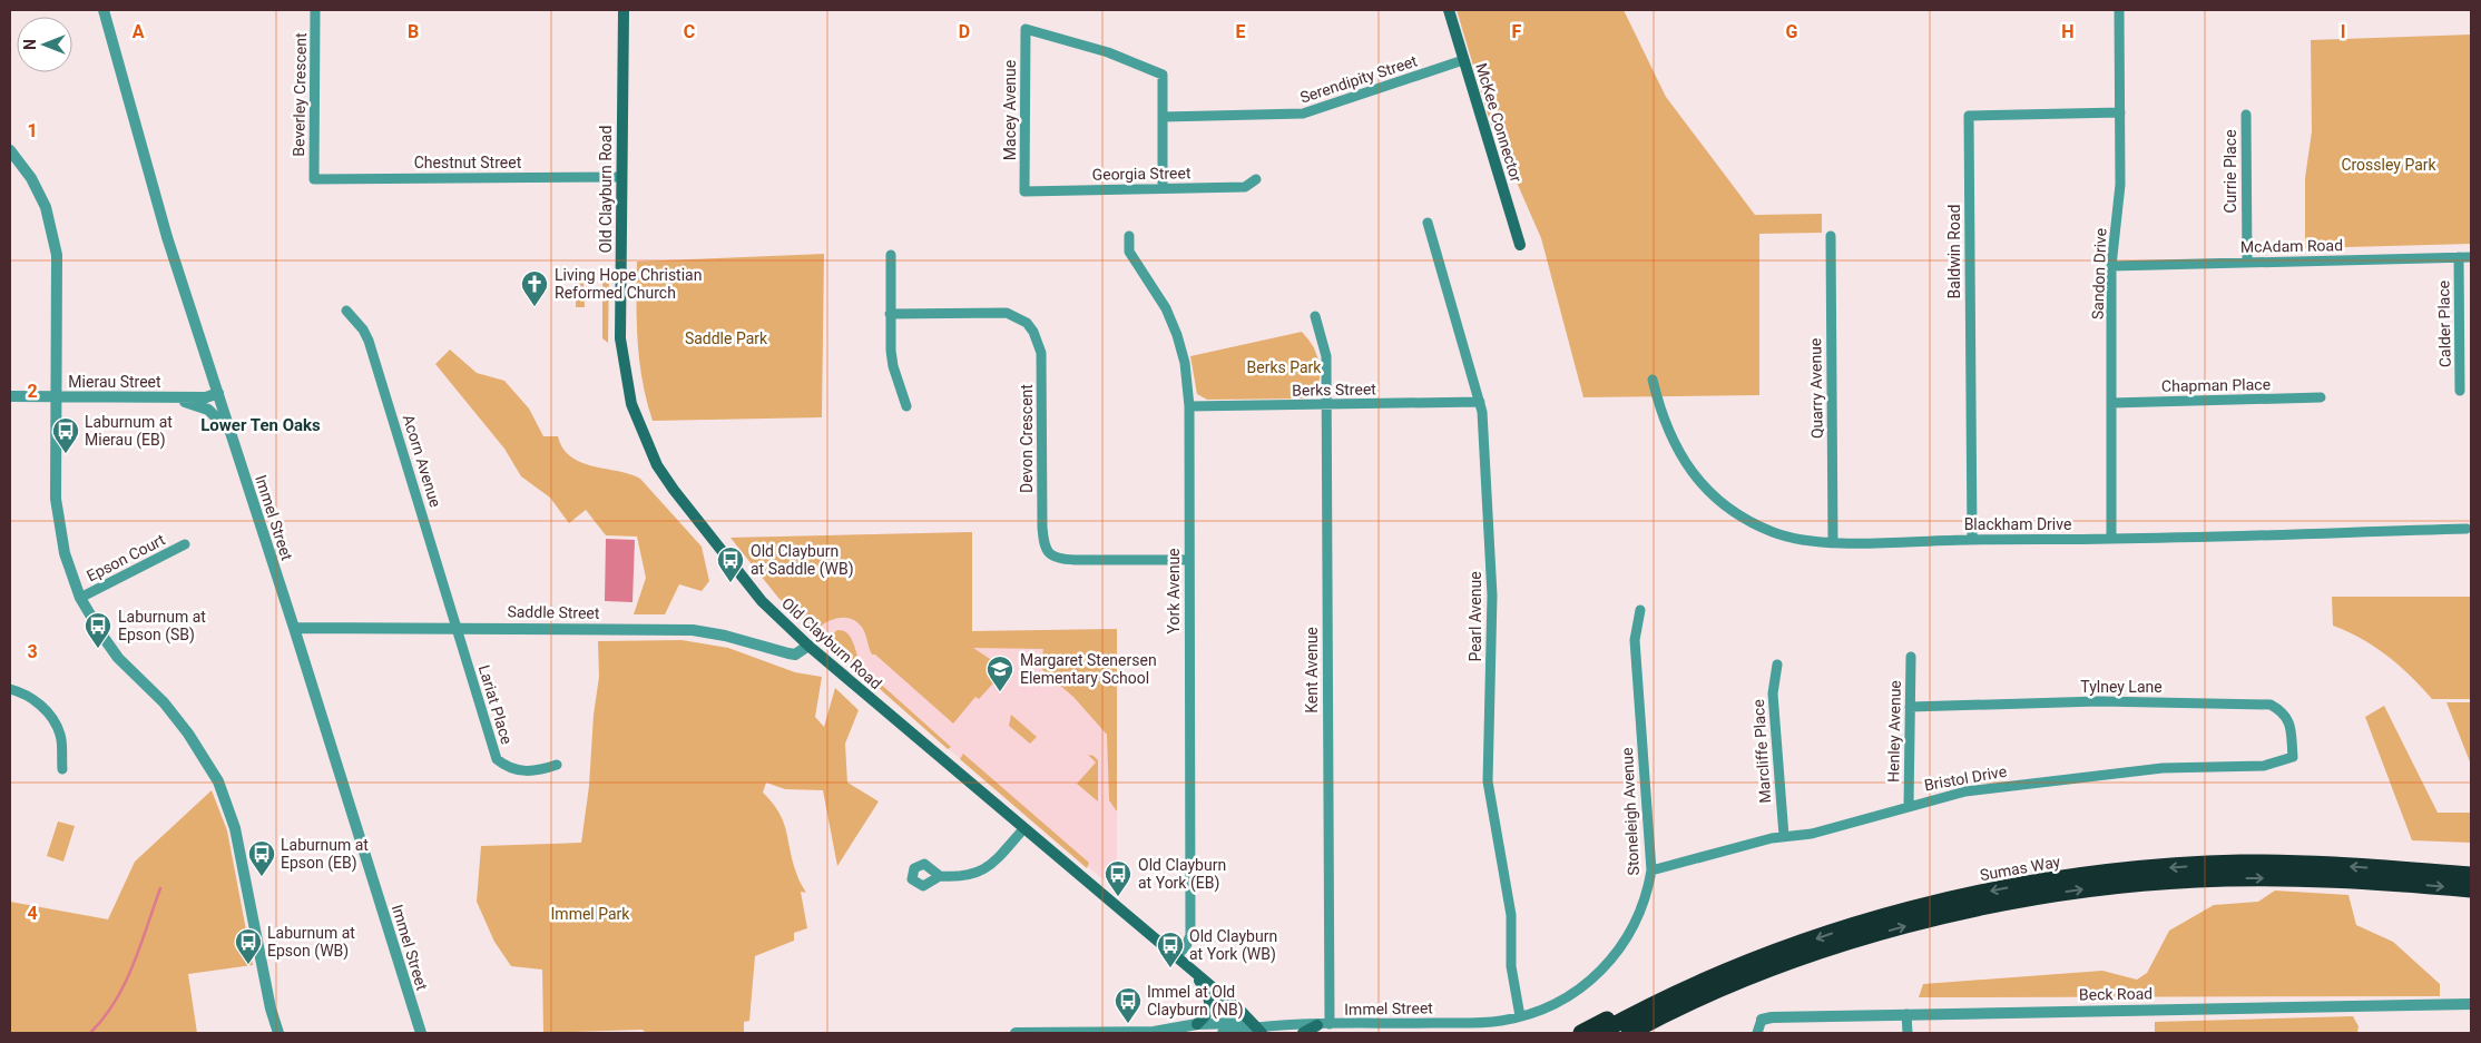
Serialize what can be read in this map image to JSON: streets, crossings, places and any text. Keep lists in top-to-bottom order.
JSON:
{
  "streets": {
    "highway": ["Sumas Way"],
    "main road": ["McKee Connector", "Old Clayburn Road"],
    "street": [
      "Serendipity Street",
      "Beverley Crescent",
      "Macey Avenue",
      "Chestnut Street",
      "Currie Place",
      "Georgia Street",
      "McAdam Road",
      "Baldwin Road",
      "Sandon Drive",
      "Calder Place",
      "Mierau Street",
      "Chapman Place",
      "Quarry Avenue",
      "Berks Street",
      "Devon Crescent",
      "Acorn Avenue",
      "Immel Street",
      "Blackham Drive",
      "Epson Court",
      "York Avenue",
      "Saddle Street",
      "Pearl Avenue",
      "Kent Avenue",
      "Tylney Lane",
      "Lariat Place",
      "Henley Avenue",
      "Marcliffe Place",
      "Bristol Drive",
      "Stoneleigh Avenue",
      "Beck Road"
    ]
  },
  "crossings": [
    ["Serendipity Street", "Macey Avenue"],
    ["Serendipity Street", "McKee Connector"],
    ["Beverley Crescent", "Chestnut Street"],
    ["Macey Avenue", "Georgia Street"],
    ["Chestnut Street", "Old Clayburn Road"],
    ["Currie Place", "McAdam Road"],
    ["Old Clayburn Road", "Immel Street"],
    ["Old Clayburn Road", "York Avenue"],
    ["Old Clayburn Road", "Saddle Street"],
    ["McAdam Road", "Sandon Drive"],
    ["McAdam Road", "Calder Place"],
    ["Baldwin Road", "Sandon Drive"],
    ["Baldwin Road", "Blackham Drive"],
    ["Sandon Drive", "Chapman Place"],
    ["Sandon Drive", "Blackham Drive"],
    ["Mierau Street", "Immel Street"],
    ["Quarry Avenue", "Blackham Drive"],
    ["Berks Street", "York Avenue"],
    ["Berks Street", "Pearl Avenue"],
    ["Berks Street", "Kent Avenue"],
    ["Devon Crescent", "York Avenue"],
    ["Acorn Avenue", "Saddle Street"],
    ["Acorn Avenue", "Lariat Place"],
    ["Immel Street", "Saddle Street"],
    ["Immel Street", "Pearl Avenue"],
    ["Immel Street", "Kent Avenue"],
    ["Immel Street", "Stoneleigh Avenue"],
    ["Saddle Street", "Lariat Place"],
    ["Pearl Avenue", "Stoneleigh Avenue"],
    ["Tylney Lane", "Henley Avenue"],
    ["Tylney Lane", "Bristol Drive"],
    ["Henley Avenue", "Bristol Drive"],
    ["Marcliffe Place", "Bristol Drive"],
    ["Bristol Drive", "Stoneleigh Avenue"]
  ],
  "districts": ["Lower Ten Oaks"],
  "parks": [
    "Crossley Park",
    "Saddle Park",
    "Berks Park",
    "Immel Park"
  ],
  "places": {
    "church": ["Living Hope Christian Reformed Church"],
    "bus stop": [
      "Laburnum at Mierau (EB)",
      "Old Clayburn at Saddle (WB)",
      "Laburnum at Epson (SB)",
      "Laburnum at Epson (EB)",
      "Old Clayburn at York (EB)",
      "Laburnum at Epson (WB)",
      "Old Clayburn at York (WB)",
      "Immel at Old Clayburn (NB)"
    ],
    "school or university": ["Margaret Stenersen Elementary School"]
  },
  "north": "left",
  "grid": {
    "columns": [
      "A",
      "B",
      "C",
      "D",
      "E",
      "F",
      "G",
      "H",
      "I"
    ],
    "rows": [
      "1",
      "2",
      "3",
      "4"
    ]
  }
}
